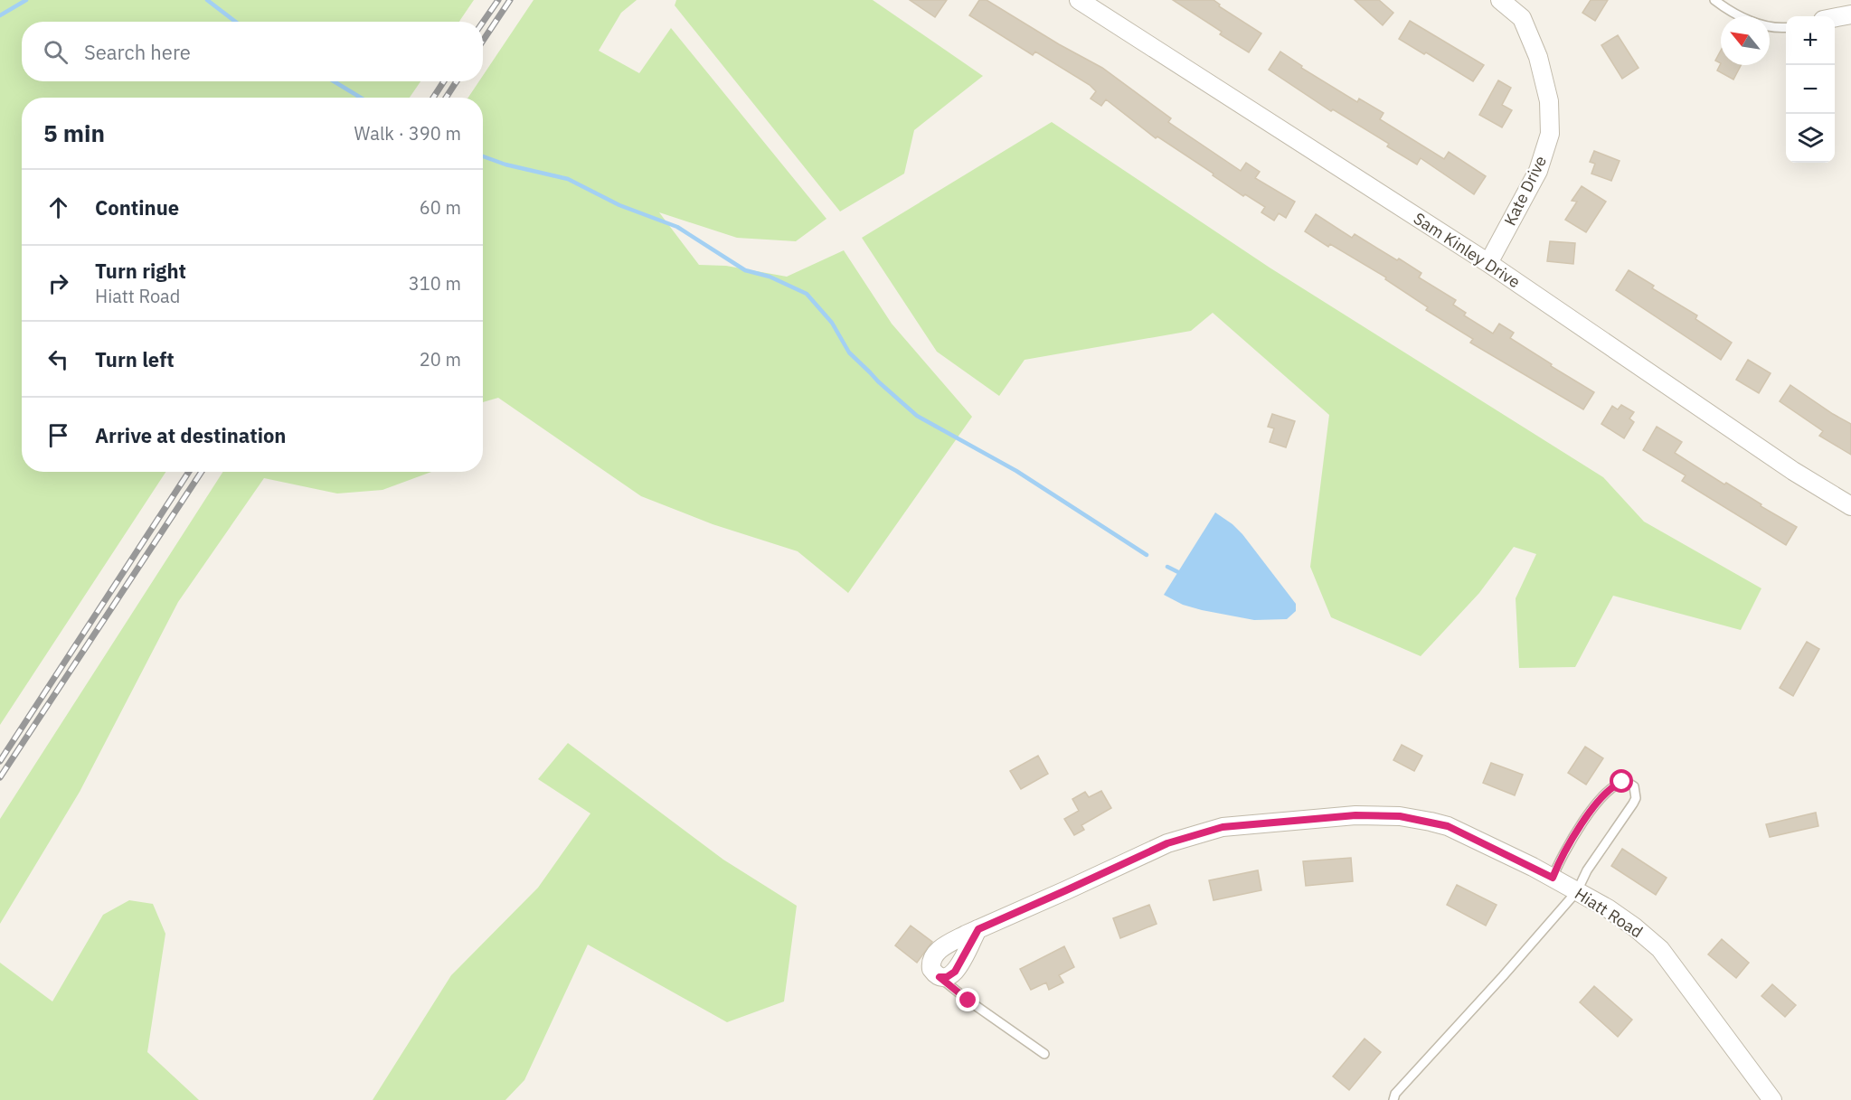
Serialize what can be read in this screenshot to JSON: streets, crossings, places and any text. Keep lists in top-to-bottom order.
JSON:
{
  "streets": {
    "street": ["Kate Drive", "Sam Kinley Drive", "Hiatt Road"]
  },
  "crossings": [
    ["Kate Drive", "Sam Kinley Drive"]
  ],
  "north": "top left",
  "page": {
    "map_buttons": ["+", "−"],
    "search": "Search here",
    "heading": ["5 min", "Walk · 390 m"],
    "list": [
      ["Continue", "60 m"],
      ["Turn right", "Hiatt Road", "310 m"],
      ["Turn left", "20 m"],
      "Arrive at destination"
    ]
  }
}
